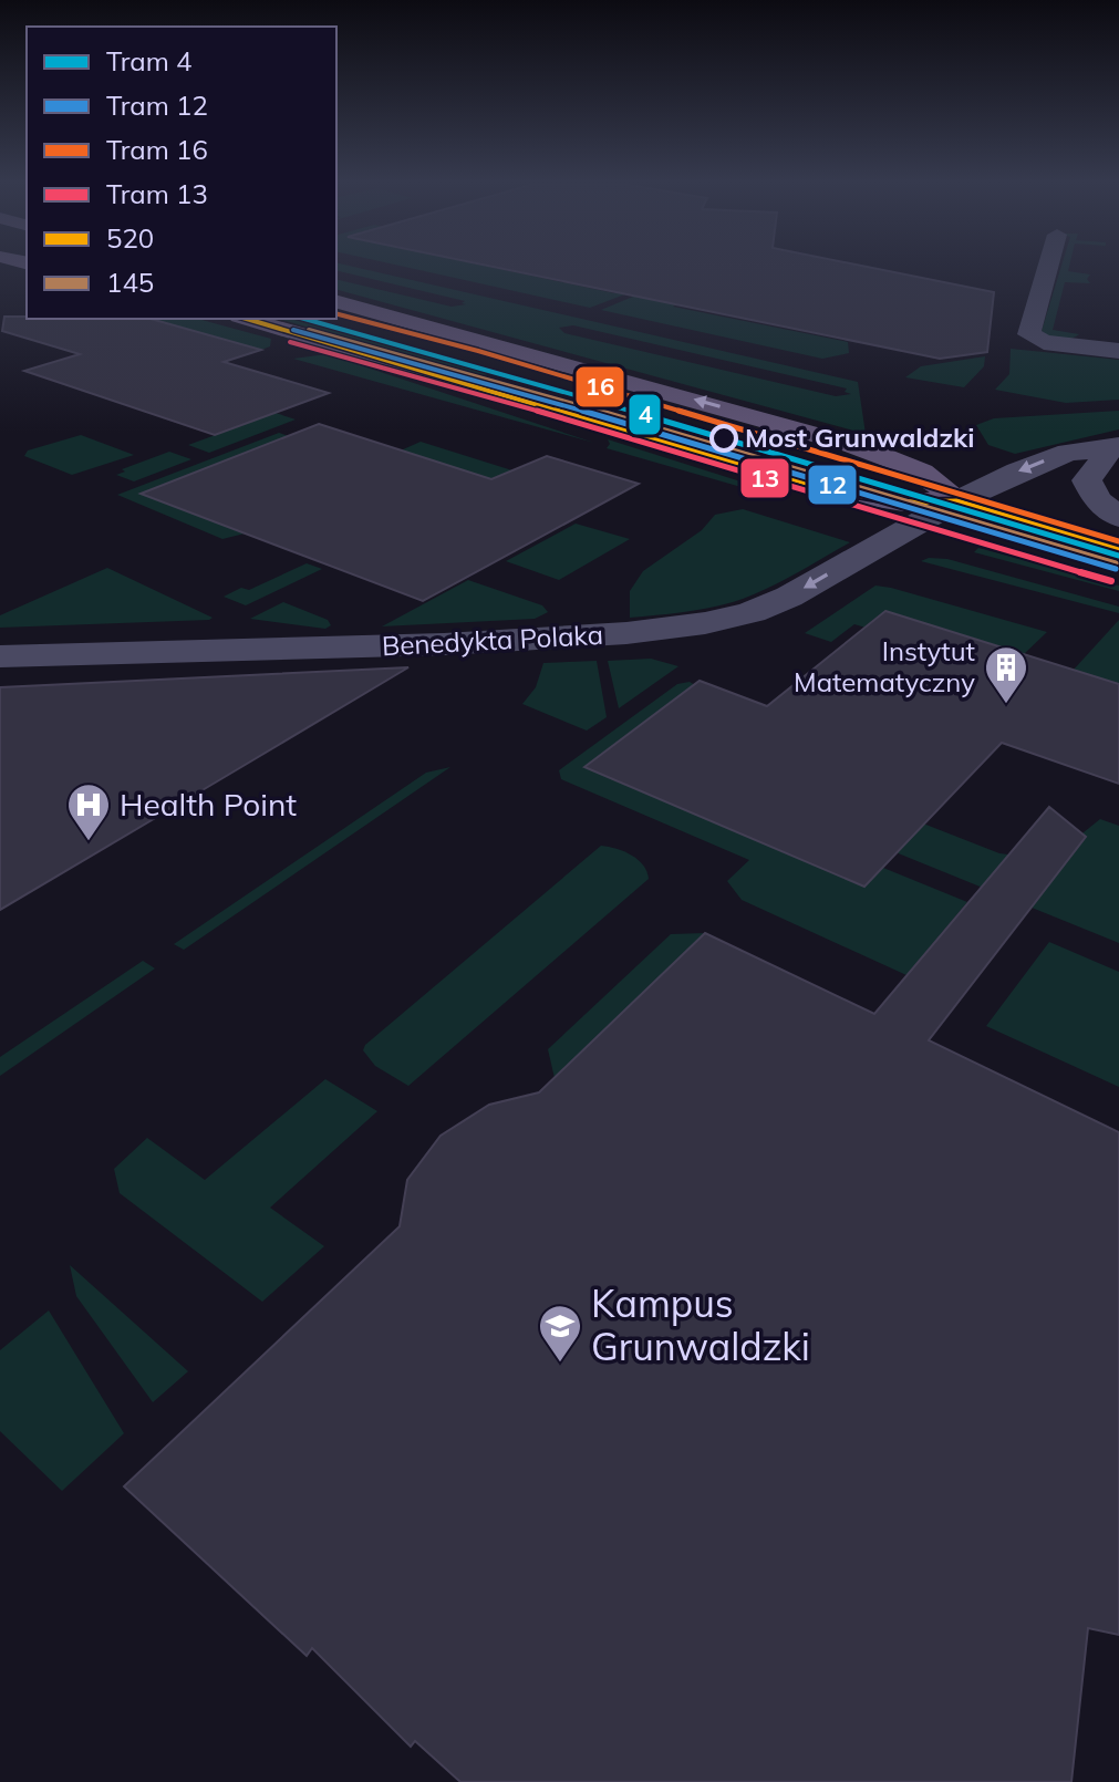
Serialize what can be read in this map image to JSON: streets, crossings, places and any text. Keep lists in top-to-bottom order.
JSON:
{
  "streets": {
    "street": ["Benedykta Polaka"]
  },
  "one_way": ["Benedykta Polaka"],
  "places": {
    "other": ["Most Grunwaldzki"],
    "building": ["Instytut Matematyczny"],
    "hospital": ["Health Point"],
    "school or university": ["Kampus Grunwaldzki"]
  },
  "lines": [
    "tram line 16",
    "tram line 4",
    "transit line 520",
    "tram line 12",
    "transit line 145",
    "tram line 13"
  ],
  "legend": [
    "Tram 4",
    "Tram 12",
    "Tram 16",
    "Tram 13",
    "520",
    "145"
  ]
}
